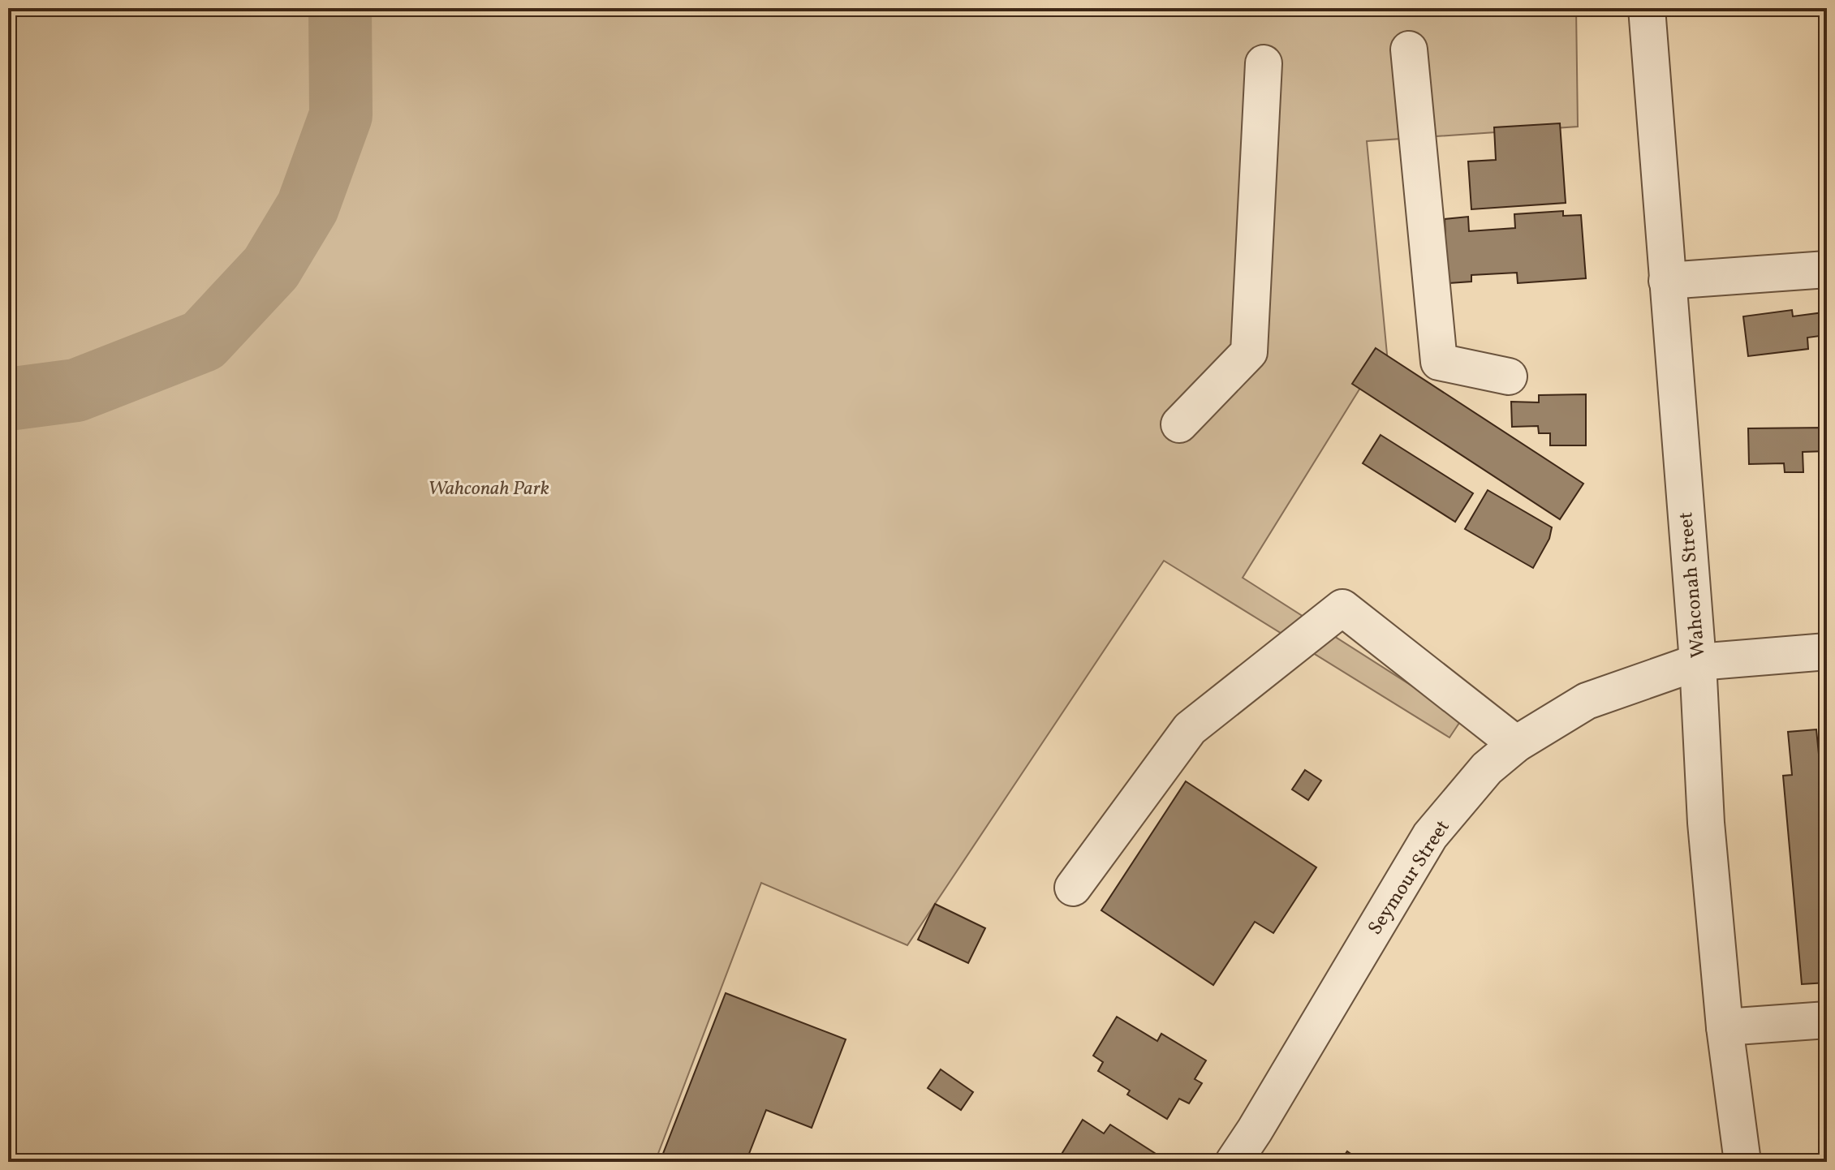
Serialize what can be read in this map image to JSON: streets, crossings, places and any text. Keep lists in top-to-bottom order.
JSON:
{
  "streets": {
    "street": ["Wahconah Street", "Seymour Street"]
  },
  "crossings": [
    ["Wahconah Street", "Seymour Street"]
  ],
  "parks": ["Wahconah Park"]
}
